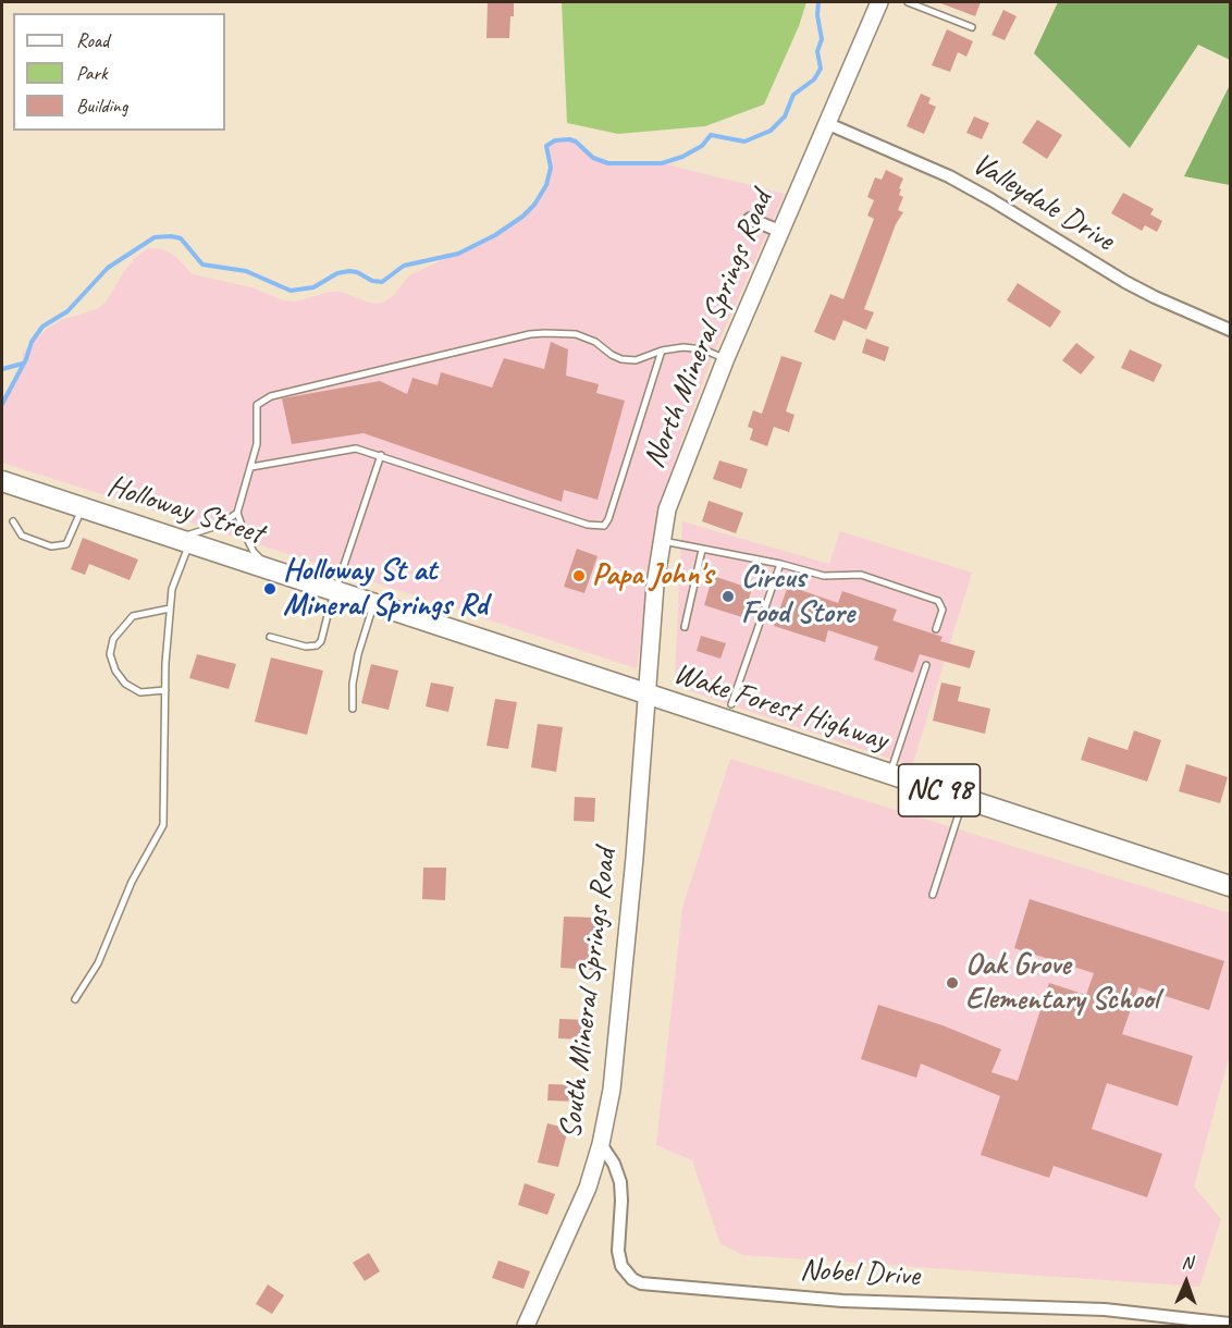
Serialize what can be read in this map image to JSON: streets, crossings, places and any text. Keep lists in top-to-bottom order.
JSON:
{
  "streets": {
    "highway": ["Holloway Street", "Wake Forest Highway", "NC 98"],
    "street": [
      "Valleydale Drive",
      "North Mineral Springs Road",
      "South Mineral Springs Road",
      "Nobel Drive"
    ]
  },
  "crossings": [
    ["Valleydale Drive", "North Mineral Springs Road"],
    ["North Mineral Springs Road", "Holloway Street"],
    ["North Mineral Springs Road", "Wake Forest Highway"],
    ["North Mineral Springs Road", "South Mineral Springs Road"],
    ["Holloway Street", "Wake Forest Highway"],
    ["Holloway Street", "South Mineral Springs Road"],
    ["Wake Forest Highway", "South Mineral Springs Road"],
    ["South Mineral Springs Road", "Nobel Drive"]
  ],
  "places": [
    "Papa John's",
    "Holloway St at Mineral Springs Rd",
    "Circus Food Store",
    "Oak Grove Elementary School"
  ],
  "legend": ["Road", "Park", "Building"],
  "north": "top"
}
